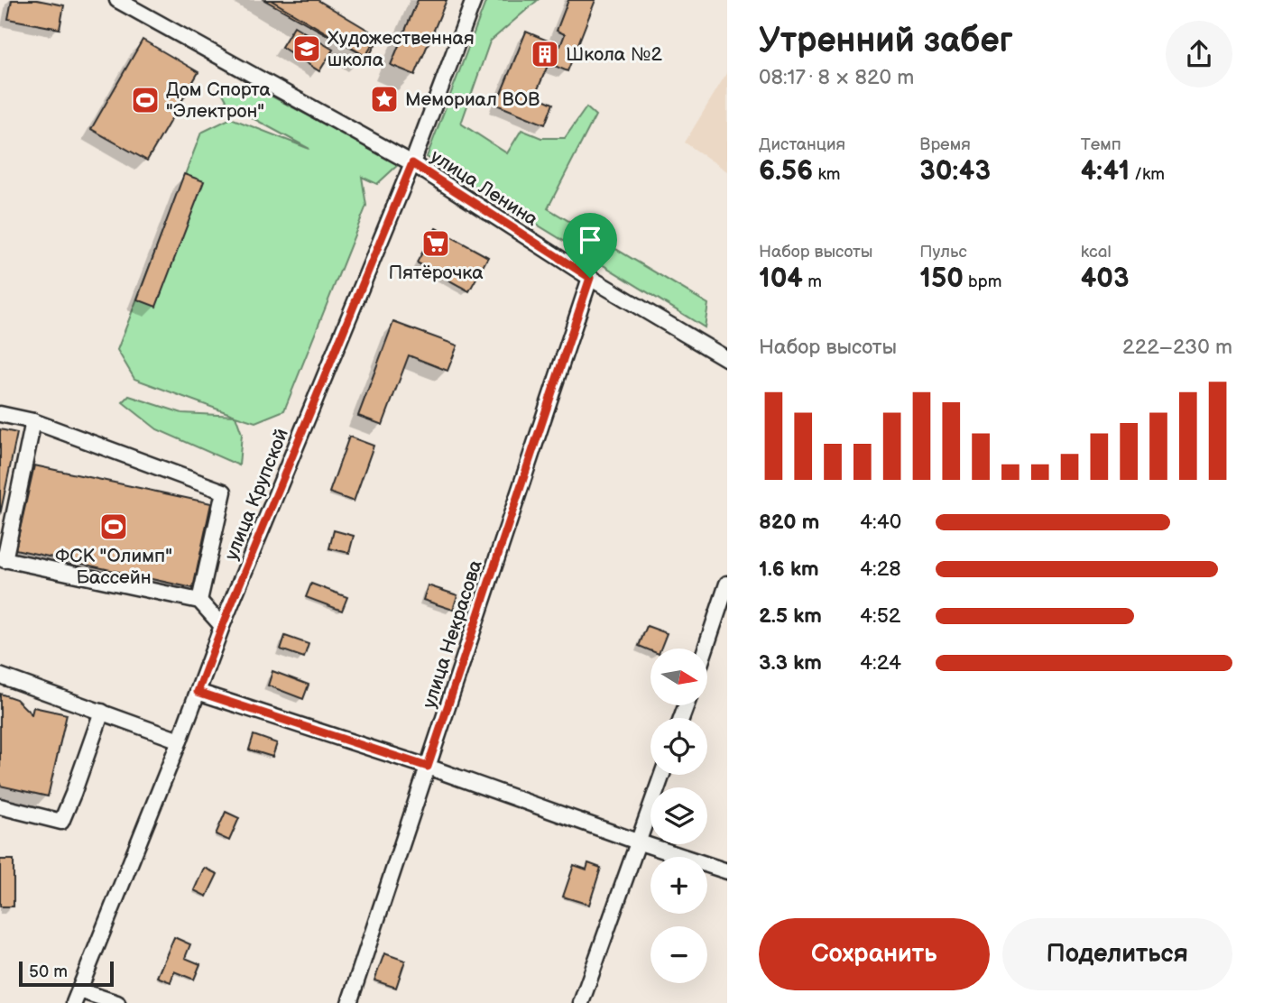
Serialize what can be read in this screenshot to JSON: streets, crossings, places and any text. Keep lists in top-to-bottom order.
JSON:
{
  "streets": {
    "street": ["улица Ленина", "улица Крупской", "улица Некрасова"]
  },
  "crossings": [
    ["улица Ленина", "улица Крупской"],
    ["улица Ленина", "улица Некрасова"]
  ],
  "places": {
    "school or university": ["Художественная школа"],
    "building": ["Школа №2"],
    "place": ["Мемориал ВОВ"],
    "sports": ["Дом Спорта \"Электрон\"", "ФСК \"Олимп\" Бассейн"],
    "supermarket": ["Пятёрочка"]
  },
  "scale_bar": "50 m",
  "north": "right",
  "page": {
    "heading": ["Утренний забег", "08:17 · 8 × 820 m"],
    "stats": [
      ["Дистанция", "6.56 km"],
      ["Время", "30:43"],
      ["Темп", "4:41 /km"],
      ["Набор высоты", "104 m"],
      ["Пульс", "150 bpm"],
      ["kcal", "403"]
    ],
    "chart": ["Набор высоты", "222–230 m"],
    "list": [
      {
        "name": "820 m",
        "note": "4:40"
      },
      {
        "name": "1.6 km",
        "note": "4:28"
      },
      {
        "name": "2.5 km",
        "note": "4:52"
      },
      {
        "name": "3.3 km",
        "note": "4:24"
      }
    ],
    "map_buttons": ["+", "−"],
    "buttons": ["Сохранить", "Поделиться"],
    "scale": "50 m"
  }
}
